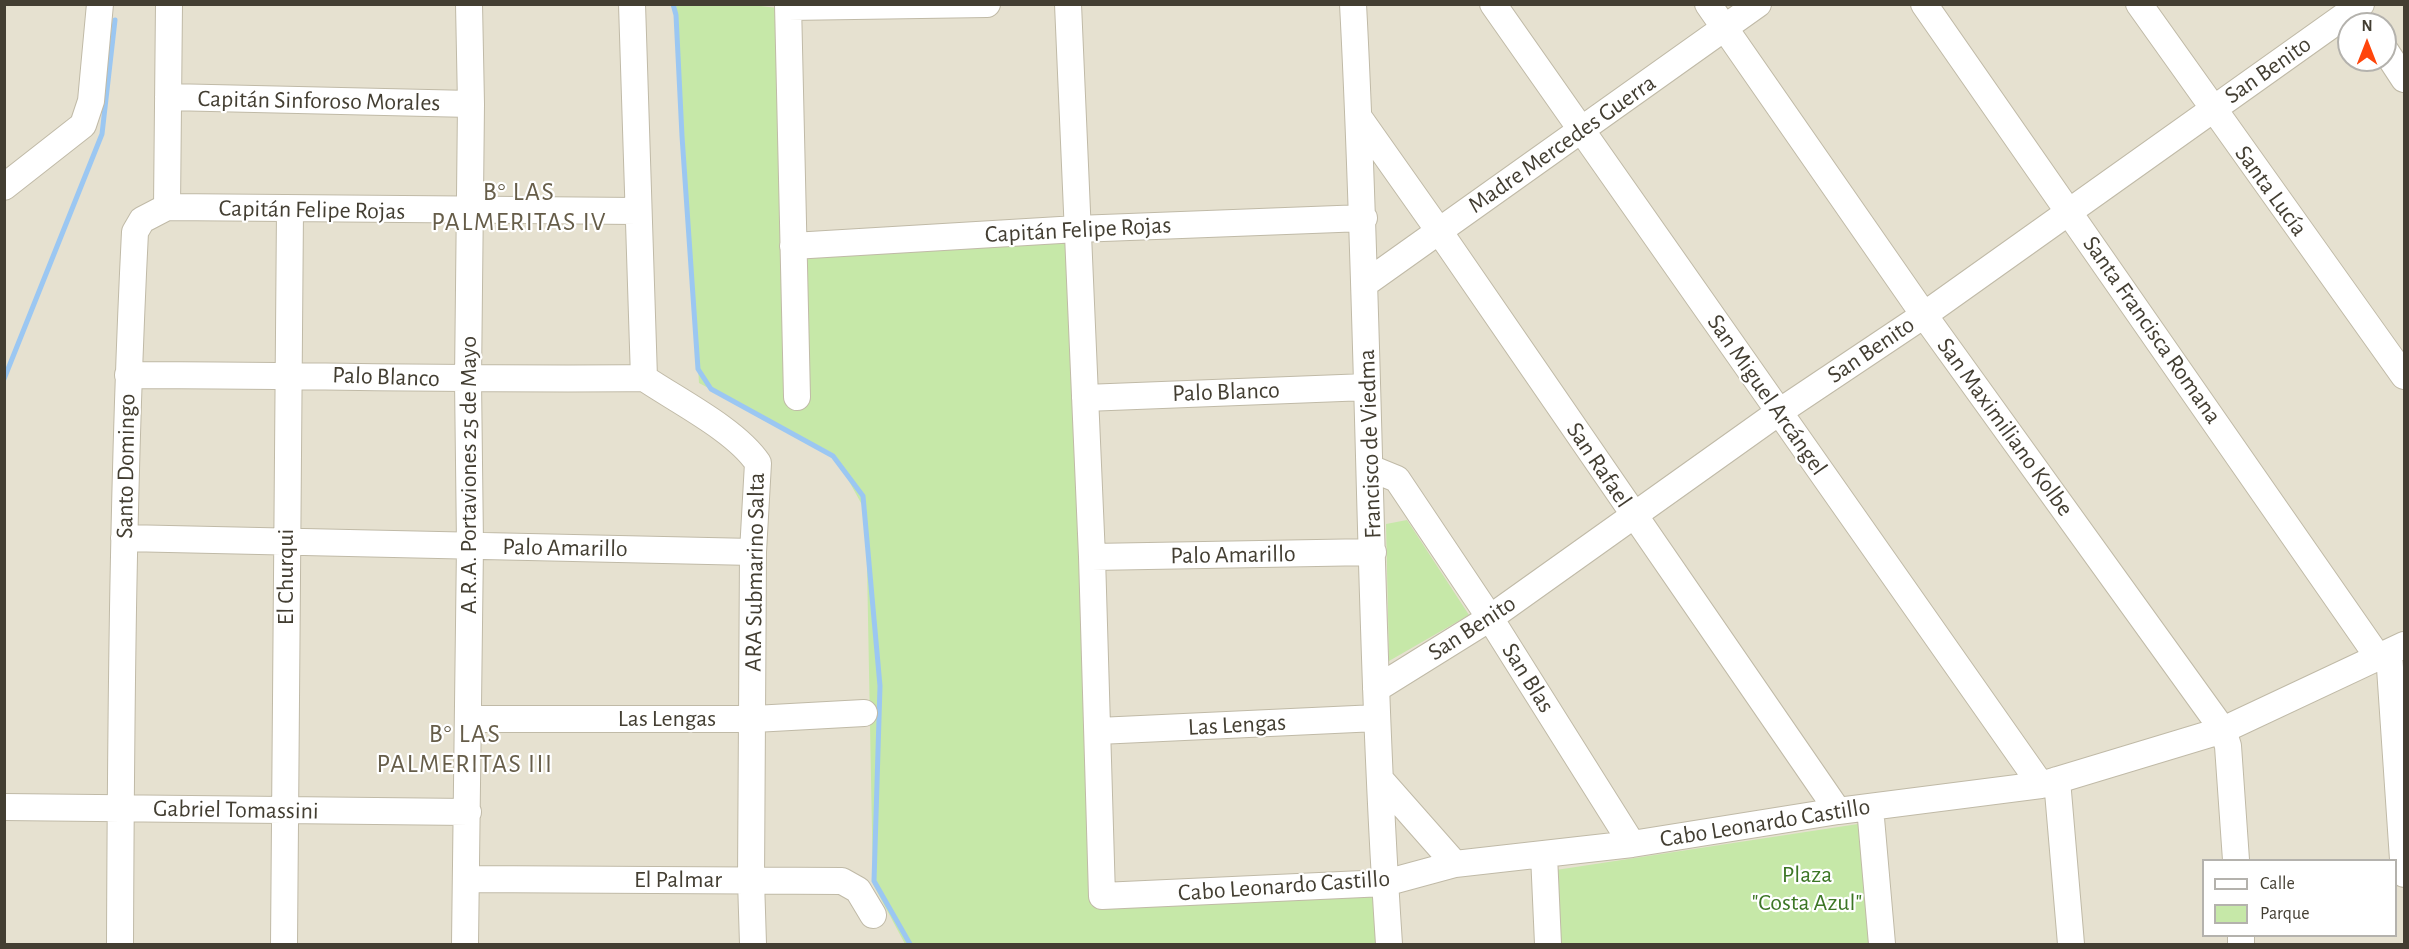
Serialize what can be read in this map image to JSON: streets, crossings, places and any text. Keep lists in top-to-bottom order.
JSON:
{
  "streets": {
    "street": [
      "San Benito",
      "Capitán Sinforoso Morales",
      "Madre Mercedes Guerra",
      "Santa Lucía",
      "Capitán Felipe Rojas",
      "Santa Francisca Romana",
      "Palo Blanco",
      "San Miguel Arcángel",
      "San Maximiliano Kolbe",
      "Francisco de Viedma",
      "San Rafael",
      "Santo Domingo",
      "A.R.A. Portaviones 25 de Mayo",
      "Palo Amarillo",
      "ARA Submarino Salta",
      "El Churqui",
      "San Blas",
      "Las Lengas",
      "Gabriel Tomassini",
      "Cabo Leonardo Castillo",
      "El Palmar"
    ]
  },
  "crossings": [
    ["San Benito", "Santa Lucía"],
    ["San Benito", "Santa Francisca Romana"],
    ["San Benito", "San Miguel Arcángel"],
    ["San Benito", "San Maximiliano Kolbe"],
    ["San Benito", "Francisco de Viedma"],
    ["San Benito", "San Rafael"],
    ["San Benito", "San Blas"],
    ["Capitán Sinforoso Morales", "A.R.A. Portaviones 25 de Mayo"],
    ["Madre Mercedes Guerra", "San Miguel Arcángel"],
    ["Madre Mercedes Guerra", "San Maximiliano Kolbe"],
    ["Madre Mercedes Guerra", "Francisco de Viedma"],
    ["Madre Mercedes Guerra", "San Rafael"],
    ["Capitán Felipe Rojas", "Francisco de Viedma"],
    ["Capitán Felipe Rojas", "Santo Domingo"],
    ["Capitán Felipe Rojas", "A.R.A. Portaviones 25 de Mayo"],
    ["Capitán Felipe Rojas", "El Churqui"],
    ["Santa Francisca Romana", "Cabo Leonardo Castillo"],
    ["Palo Blanco", "Francisco de Viedma"],
    ["Palo Blanco", "Santo Domingo"],
    ["Palo Blanco", "A.R.A. Portaviones 25 de Mayo"],
    ["Palo Blanco", "ARA Submarino Salta"],
    ["Palo Blanco", "El Churqui"],
    ["San Miguel Arcángel", "Cabo Leonardo Castillo"],
    ["San Maximiliano Kolbe", "Cabo Leonardo Castillo"],
    ["Francisco de Viedma", "San Rafael"],
    ["Francisco de Viedma", "Palo Amarillo"],
    ["Francisco de Viedma", "San Blas"],
    ["Francisco de Viedma", "Las Lengas"],
    ["Francisco de Viedma", "Cabo Leonardo Castillo"],
    ["San Rafael", "Cabo Leonardo Castillo"],
    ["Santo Domingo", "Palo Amarillo"],
    ["Santo Domingo", "Gabriel Tomassini"],
    ["A.R.A. Portaviones 25 de Mayo", "Palo Amarillo"],
    ["A.R.A. Portaviones 25 de Mayo", "Las Lengas"],
    ["A.R.A. Portaviones 25 de Mayo", "Gabriel Tomassini"],
    ["A.R.A. Portaviones 25 de Mayo", "El Palmar"],
    ["Palo Amarillo", "ARA Submarino Salta"],
    ["Palo Amarillo", "El Churqui"],
    ["ARA Submarino Salta", "Las Lengas"],
    ["ARA Submarino Salta", "El Palmar"],
    ["El Churqui", "Gabriel Tomassini"],
    ["San Blas", "Cabo Leonardo Castillo"],
    ["Las Lengas", "Cabo Leonardo Castillo"]
  ],
  "districts": ["B° LAS PALMERITAS IV", "B° LAS PALMERITAS III"],
  "parks": ["Plaza \"Costa Azul\""],
  "legend": ["Calle", "Parque"],
  "north": "top"
}
